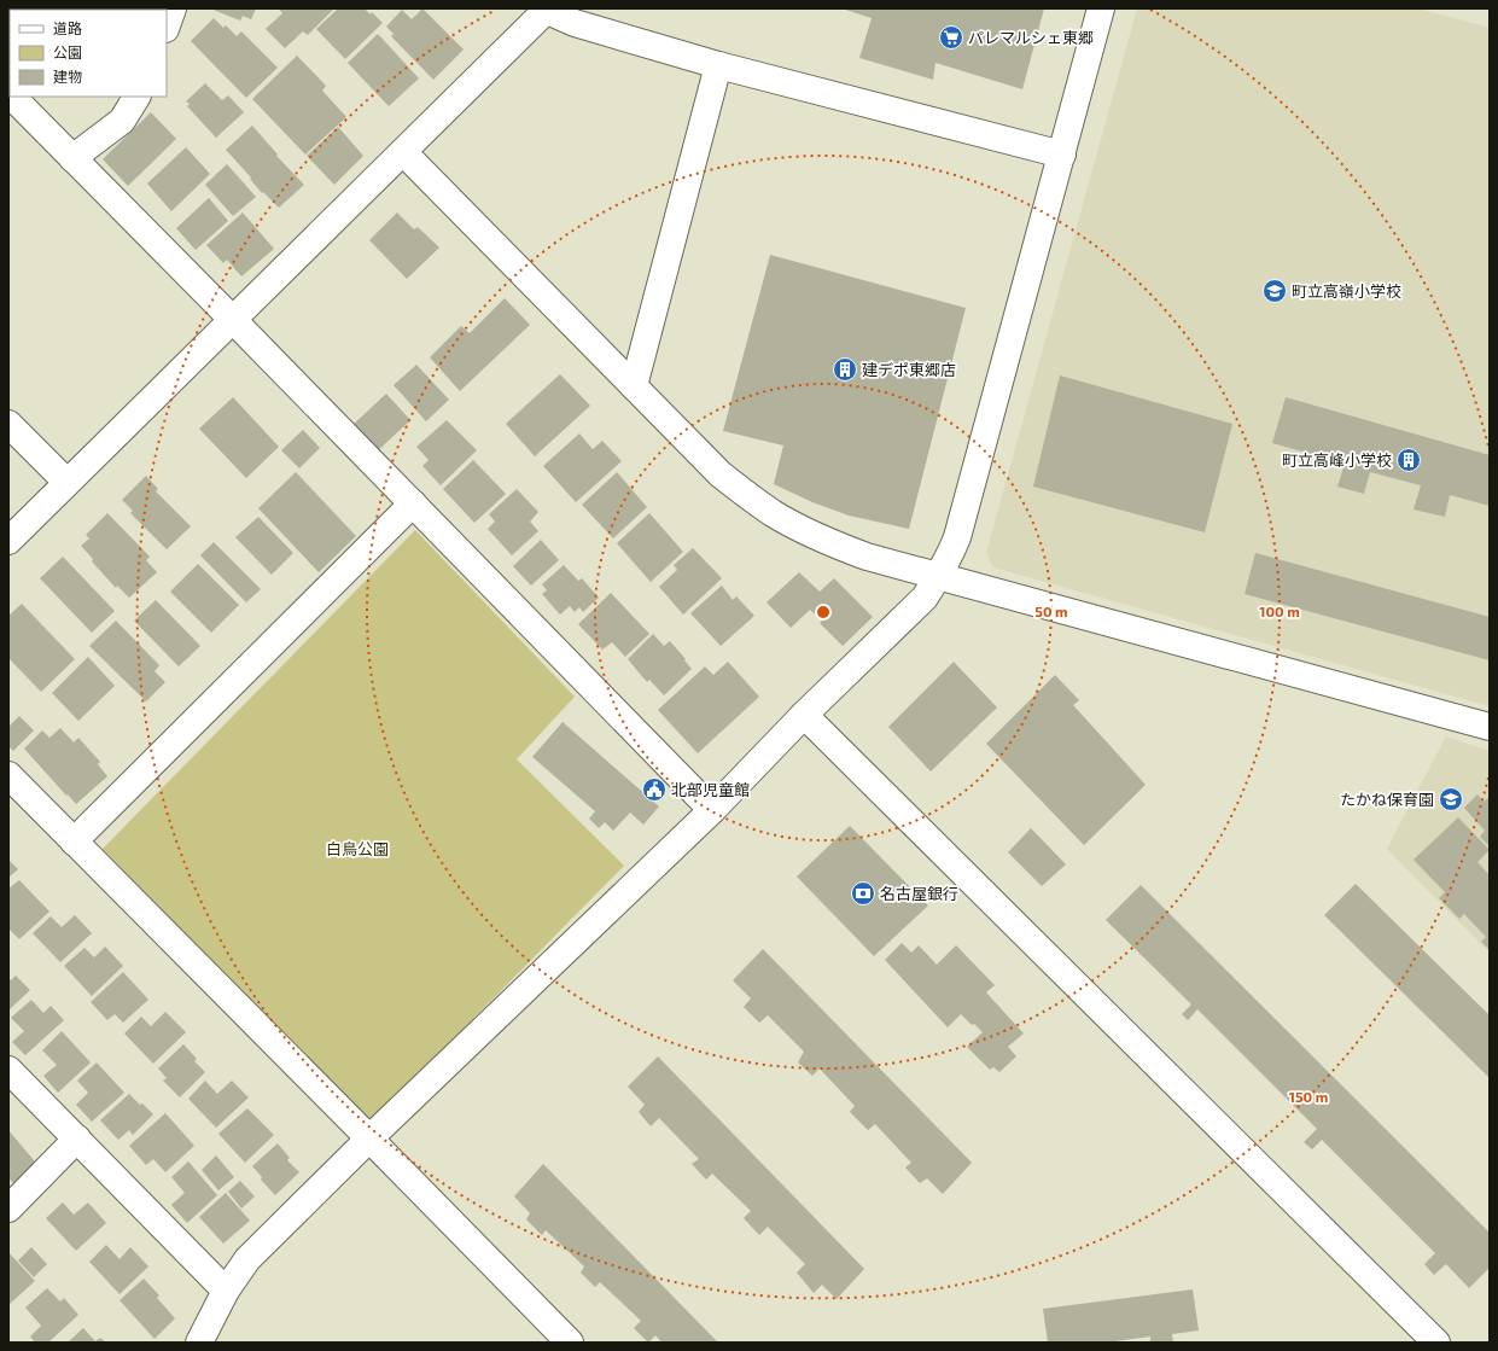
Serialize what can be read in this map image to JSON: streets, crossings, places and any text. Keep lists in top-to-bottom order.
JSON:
{
  "parks": ["白鳥公園"],
  "places": {
    "supermarket": ["パレマルシェ東郷"],
    "school or university": ["町立高嶺小学校", "たかね保育園"],
    "building": ["建デポ東郷店", "町立高峰小学校"],
    "public building": ["北部児童館"],
    "bank": ["名古屋銀行"]
  },
  "legend": ["道路", "公園", "建物"],
  "rings": ["50 m", "100 m", "150 m"]
}
